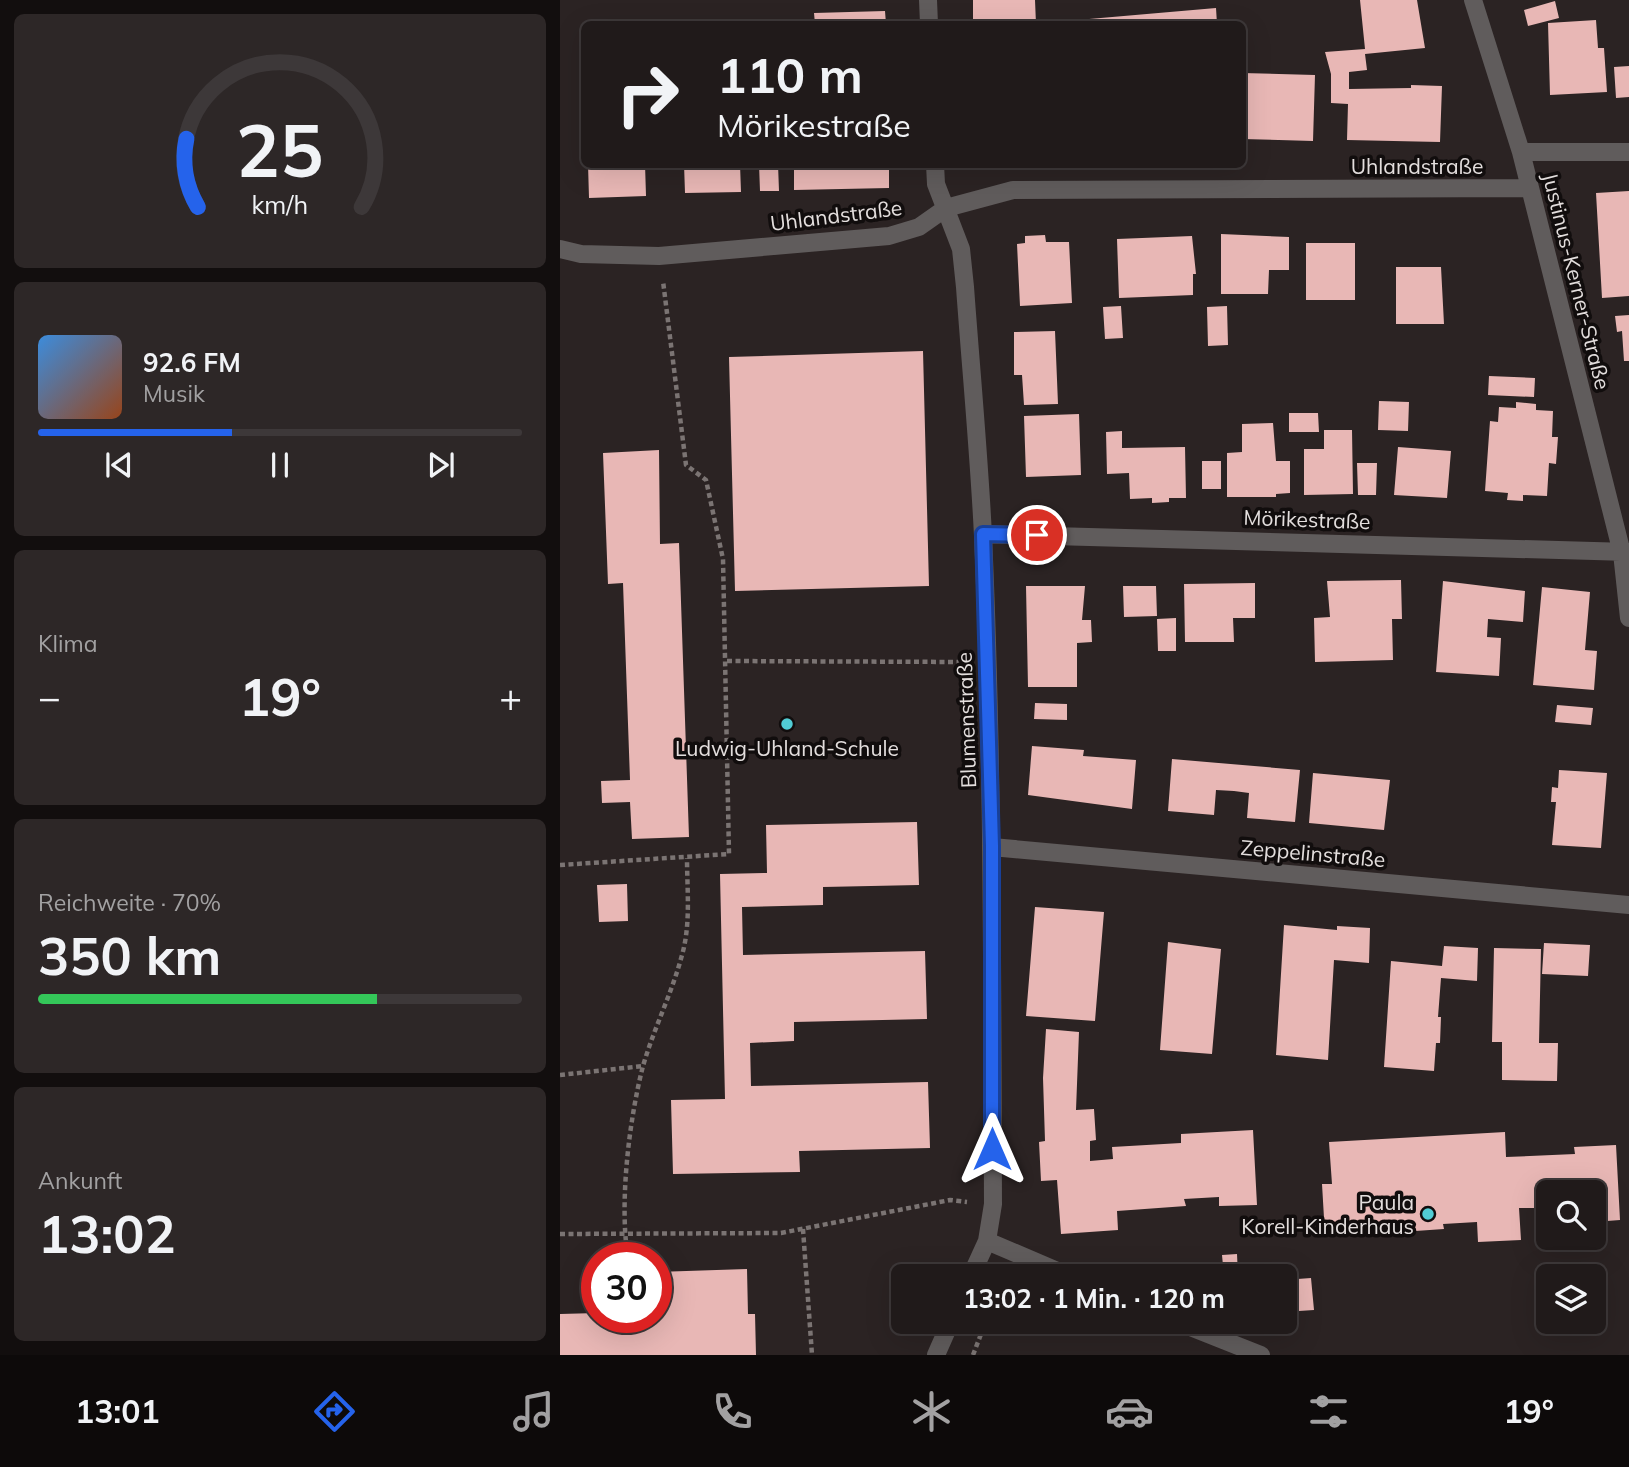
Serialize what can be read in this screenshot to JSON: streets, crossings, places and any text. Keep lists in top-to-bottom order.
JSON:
{
  "streets": {
    "street": [
      "Uhlandstraße",
      "Justinus-Kerner-Straße",
      "Mörikestraße",
      "Blumenstraße",
      "Zeppelinstraße"
    ]
  },
  "crossings": [
    ["Uhlandstraße", "Justinus-Kerner-Straße"],
    ["Uhlandstraße", "Blumenstraße"],
    ["Justinus-Kerner-Straße", "Mörikestraße"],
    ["Mörikestraße", "Blumenstraße"],
    ["Blumenstraße", "Zeppelinstraße"]
  ],
  "places": ["Ludwig-Uhland-Schule", "Paula Korell-Kinderhaus"],
  "page": {
    "turn": ["110 m", "Mörikestraße"],
    "song": ["92.6 FM", "Musik"],
    "tile": [
      "Klima",
      ["Reichweite · 70%", "350 km"],
      ["Ankunft", "13:02"]
    ],
    "heat": ["−", "19°", "+"],
    "limit": "30",
    "trip": "13:02 · 1 Min. · 120 m",
    "tabs": ["13:01", "19°"],
    "gauge": ["25", "km/h"]
  }
}
